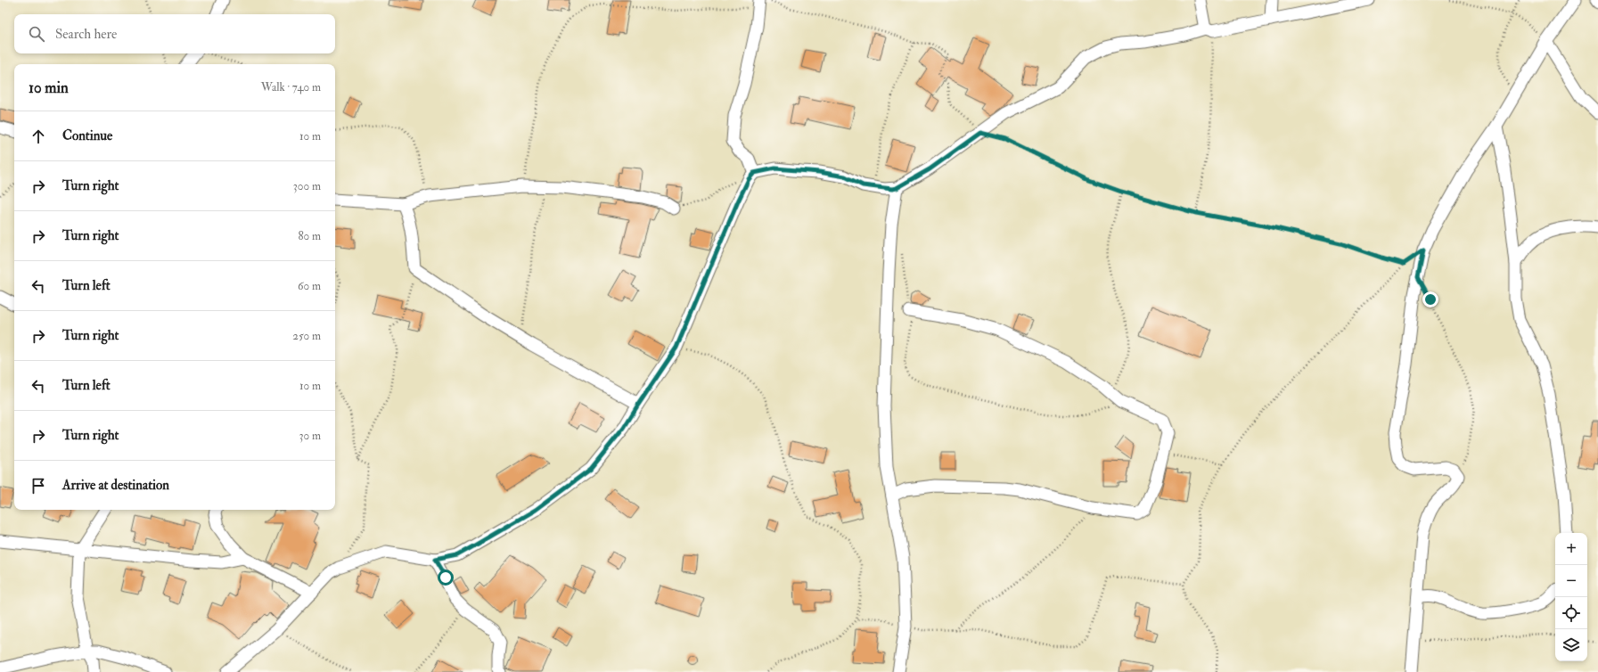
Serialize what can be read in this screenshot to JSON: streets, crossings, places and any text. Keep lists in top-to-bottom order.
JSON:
{
  "page": {
    "search": "Search here",
    "heading": ["10 min", "Walk · 740 m"],
    "list": [
      ["Continue", "10 m"],
      ["Turn right", "300 m"],
      ["Turn right", "80 m"],
      ["Turn left", "60 m"],
      ["Turn right", "250 m"],
      ["Turn left", "10 m"],
      ["Turn right", "30 m"],
      "Arrive at destination"
    ],
    "map_buttons": ["+", "−"]
  }
}
